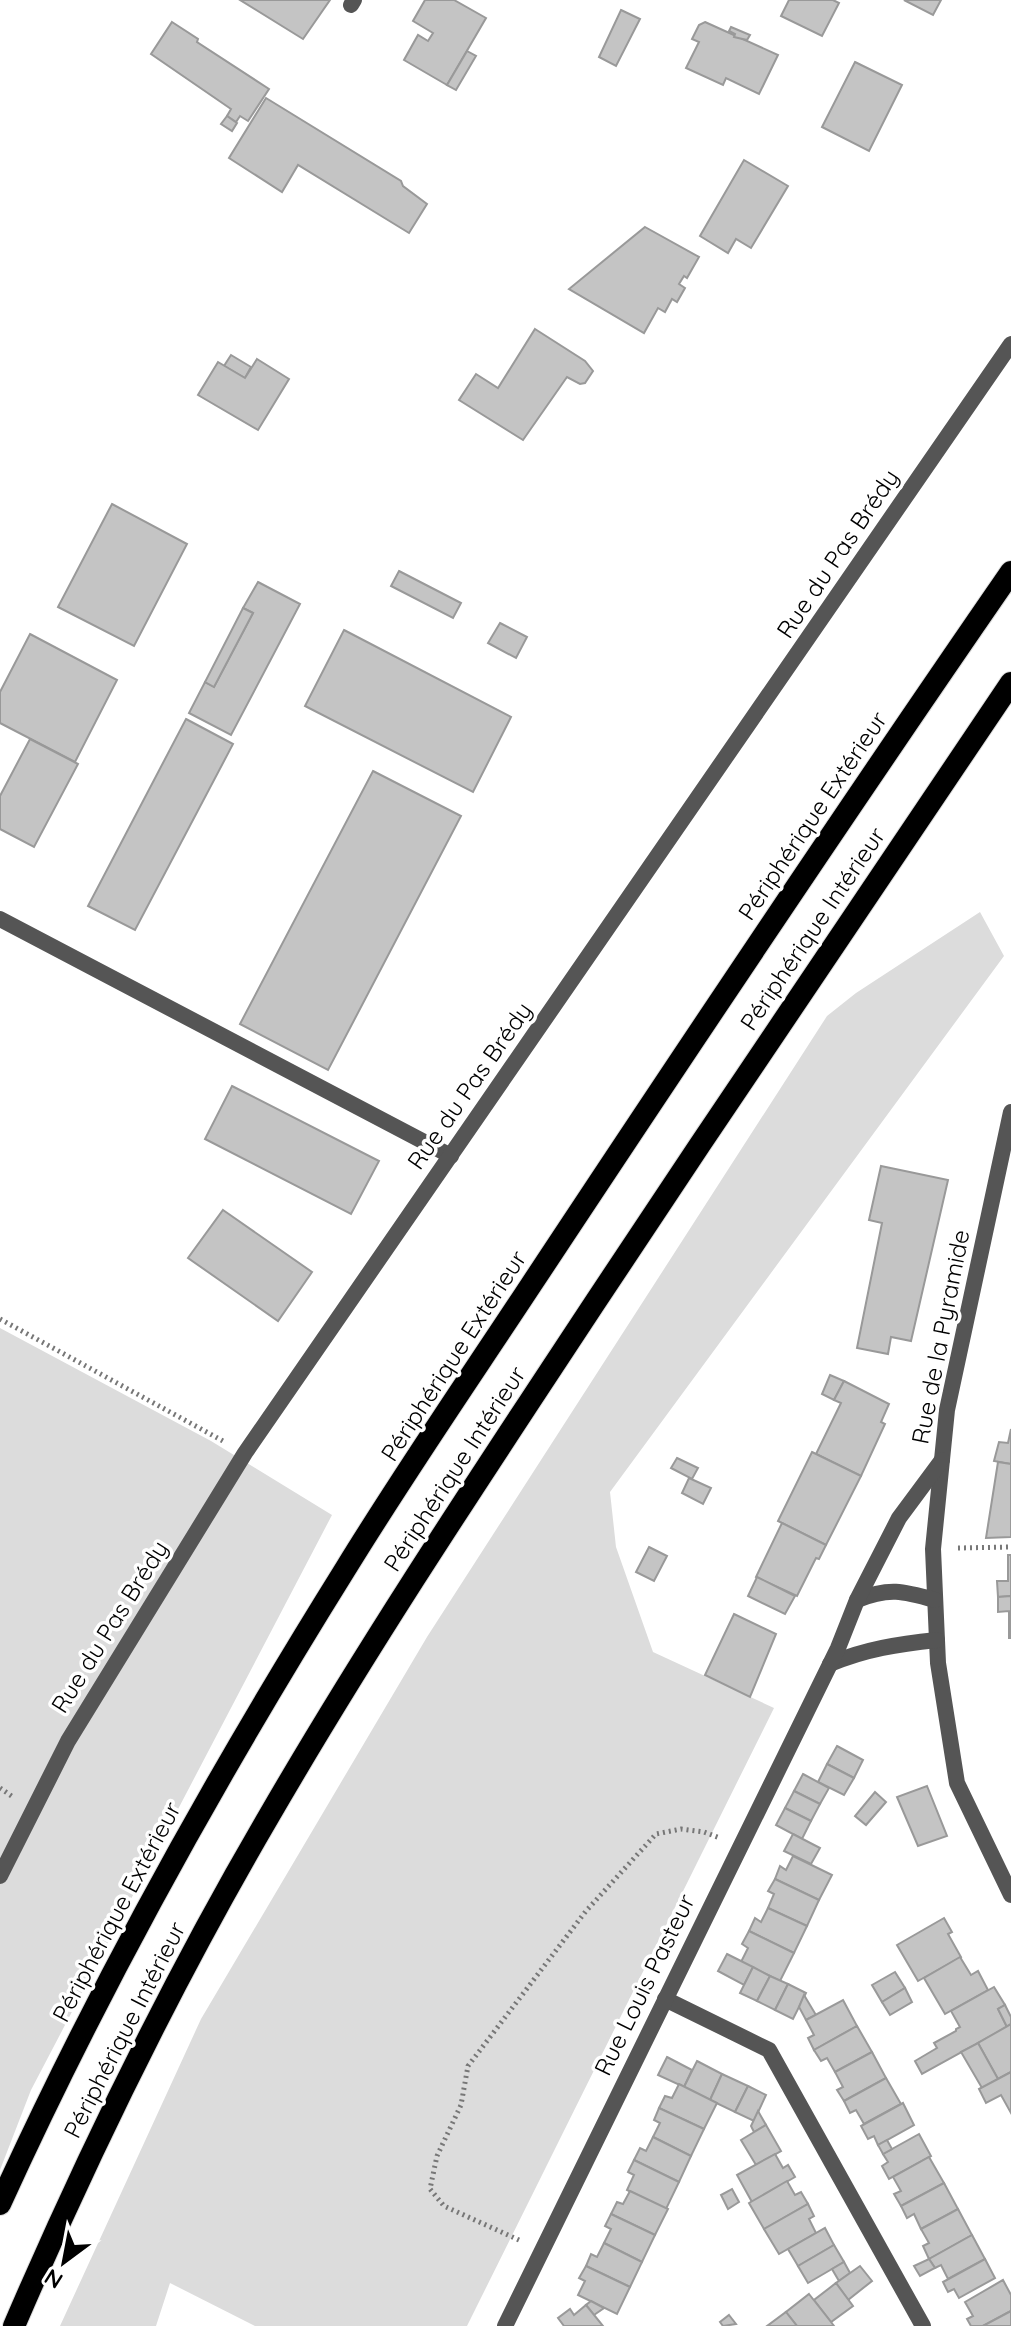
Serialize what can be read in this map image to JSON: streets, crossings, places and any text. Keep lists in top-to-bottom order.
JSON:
{
  "streets": {
    "highway": ["Périphérique Extérieur", "Périphérique Intérieur"],
    "street": ["Rue du Pas Brédy", "Rue de la Pyramide", "Rue Louis Pasteur"]
  },
  "crossings": [
    ["Rue de la Pyramide", "Rue Louis Pasteur"]
  ],
  "north": "bottom left"
}
